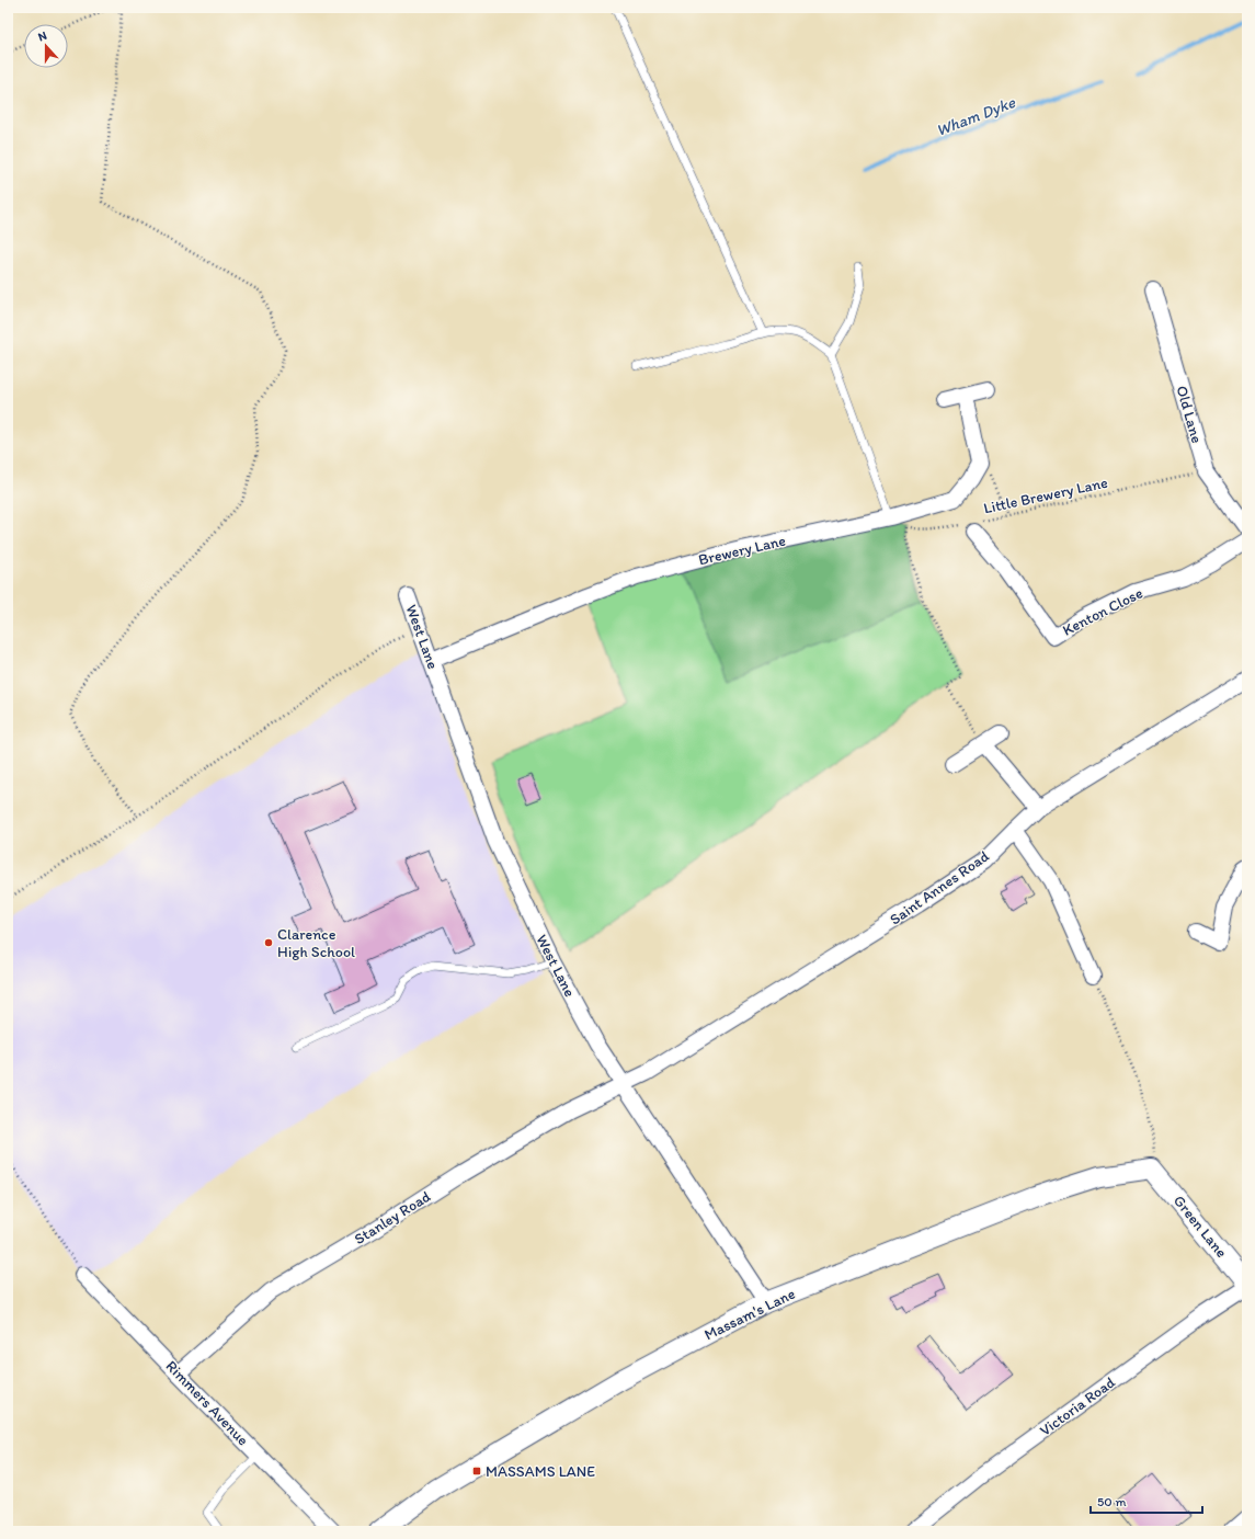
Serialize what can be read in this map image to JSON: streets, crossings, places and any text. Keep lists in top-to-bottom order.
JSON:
{
  "streets": {
    "street": [
      "Old Lane",
      "Brewery Lane",
      "Kenton Close",
      "West Lane",
      "Saint Annes Road",
      "Stanley Road",
      "Green Lane",
      "Massam's Lane",
      "Rimmers Avenue",
      "Victoria Road"
    ],
    "path": ["Little Brewery Lane"]
  },
  "crossings": [
    ["Old Lane", "Little Brewery Lane"],
    ["Little Brewery Lane", "Kenton Close"],
    ["Brewery Lane", "West Lane"],
    ["West Lane", "Saint Annes Road"],
    ["West Lane", "Stanley Road"],
    ["West Lane", "Massam's Lane"],
    ["Saint Annes Road", "Stanley Road"],
    ["Stanley Road", "Rimmers Avenue"],
    ["Green Lane", "Massam's Lane"],
    ["Green Lane", "Victoria Road"]
  ],
  "water": ["Wham Dyke"],
  "places": {
    "other": ["Clarence High School"],
    "transit": ["MASSAMS LANE"]
  },
  "scale_bar": "50 m",
  "north": "top"
}
